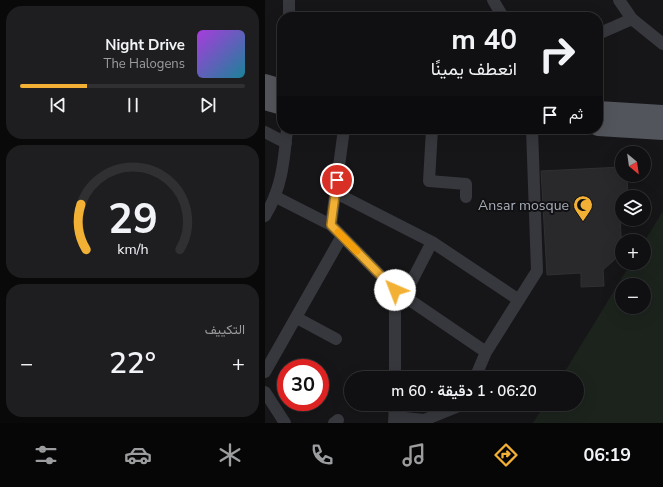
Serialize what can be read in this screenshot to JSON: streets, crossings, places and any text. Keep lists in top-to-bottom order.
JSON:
{
  "places": {
    "mosque": ["Ansar mosque"]
  },
  "north": "bottom right",
  "page": {
    "turn": ["40 m", "انعطف يمينًا"],
    "song": ["Night Drive", "The Halogens"],
    "then": "ثم",
    "map_buttons": ["+", "−"],
    "tile": "التكييف",
    "heat": ["−", "22°", "+"],
    "limit": "30",
    "trip": "06:20 · 1 دقيقة · 60 m",
    "tabs": "06:19",
    "gauge": ["29", "km/h"]
  }
}
